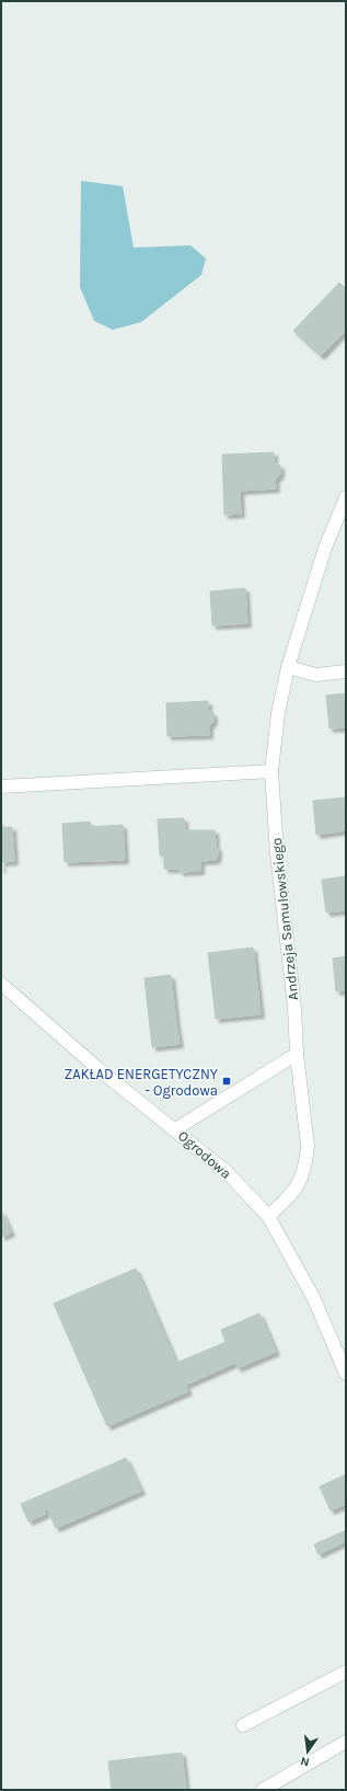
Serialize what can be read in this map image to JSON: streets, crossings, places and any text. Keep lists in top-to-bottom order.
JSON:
{
  "streets": {
    "street": ["Andrzeja Samulowskiego", "Ogrodowa"]
  },
  "crossings": [
    ["Andrzeja Samulowskiego", "Ogrodowa"]
  ],
  "places": {
    "transit": ["ZAKŁAD ENERGETYCZNY - Ogrodowa"]
  },
  "north": "bottom"
}
